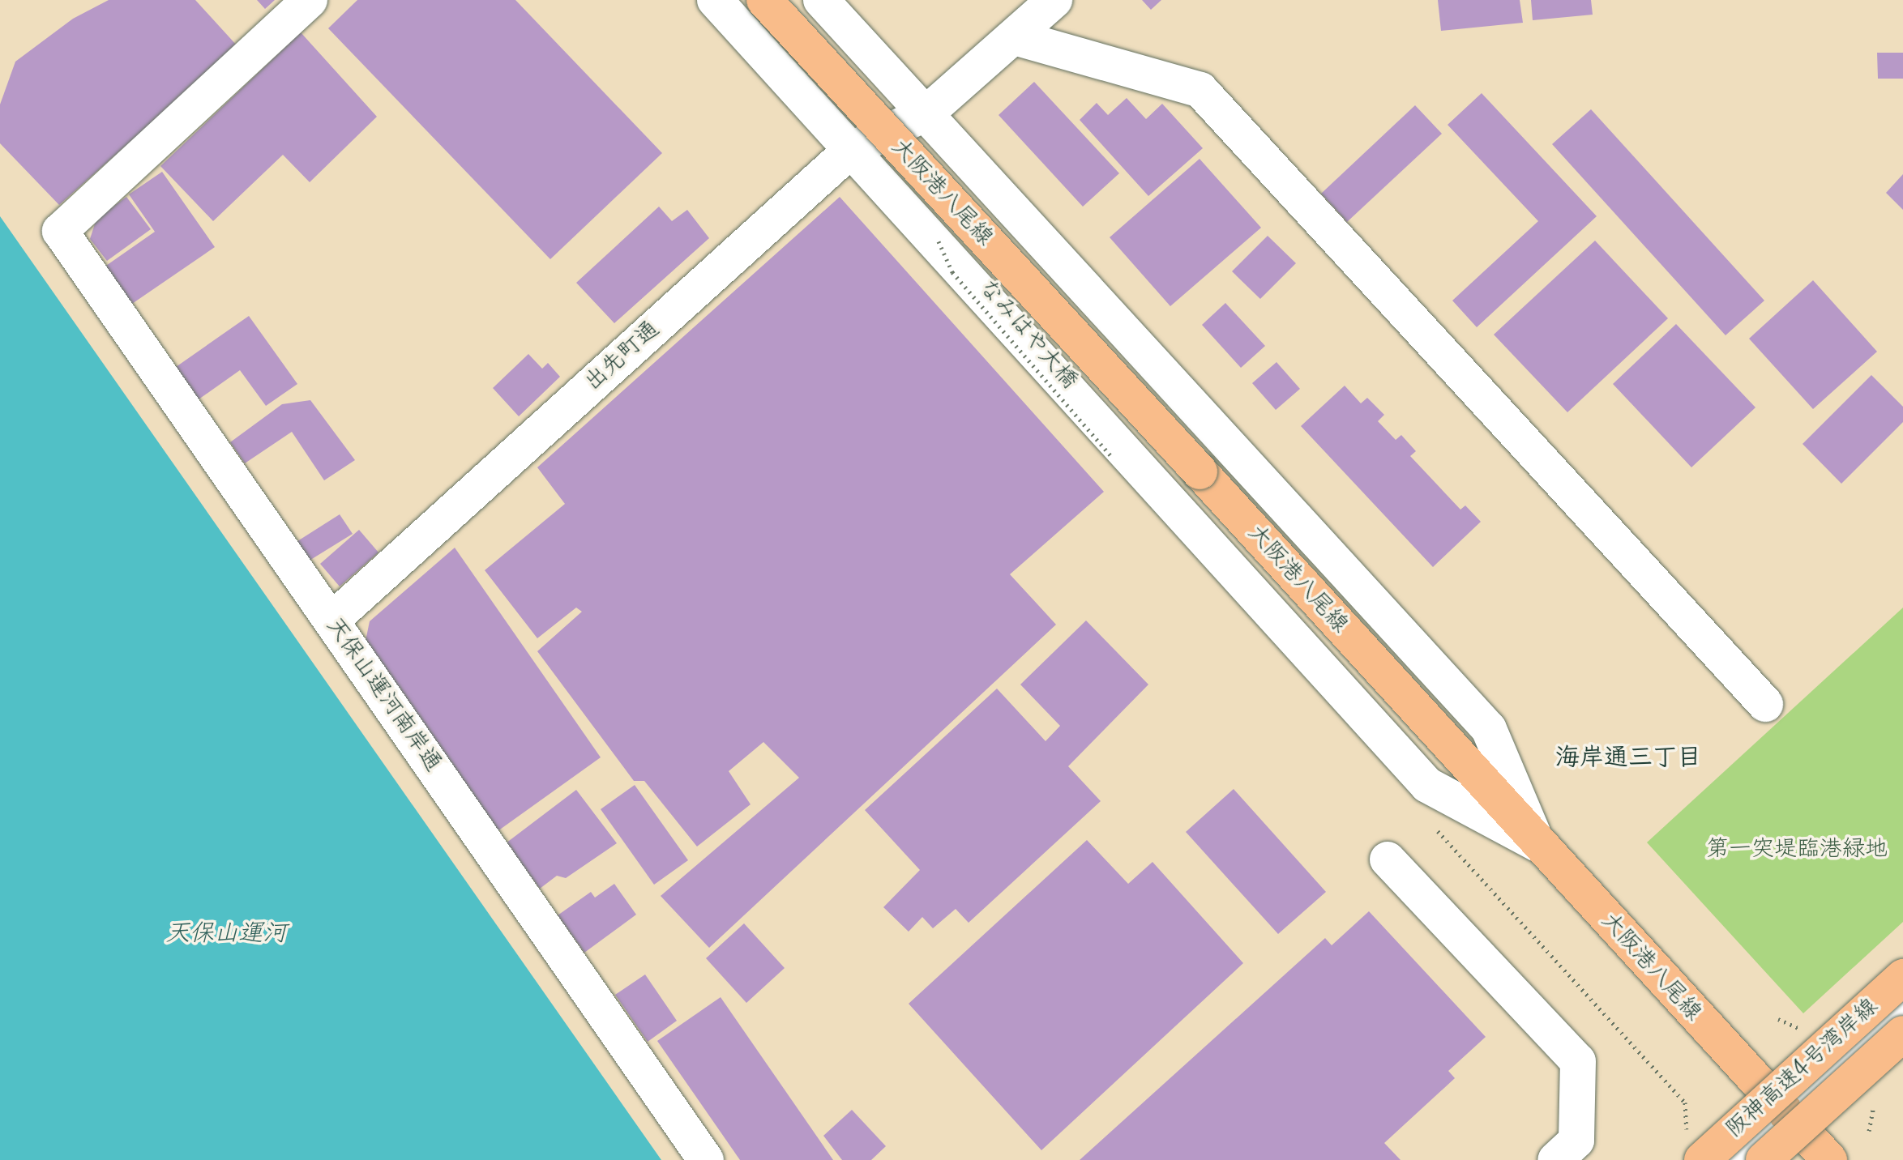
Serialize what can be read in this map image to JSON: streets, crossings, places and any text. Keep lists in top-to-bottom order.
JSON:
{
  "streets": {
    "main road": ["大阪港八尾線", "阪神高速4号湾岸線"],
    "street": ["出先町通", "天保山運河南岸通"],
    "path": ["なみはや大橋"]
  },
  "crossings": [
    ["出先町通", "天保山運河南岸通"]
  ],
  "districts": ["海岸通三丁目"],
  "water": ["天保山運河"],
  "parks": ["第一突堤臨港緑地"]
}
